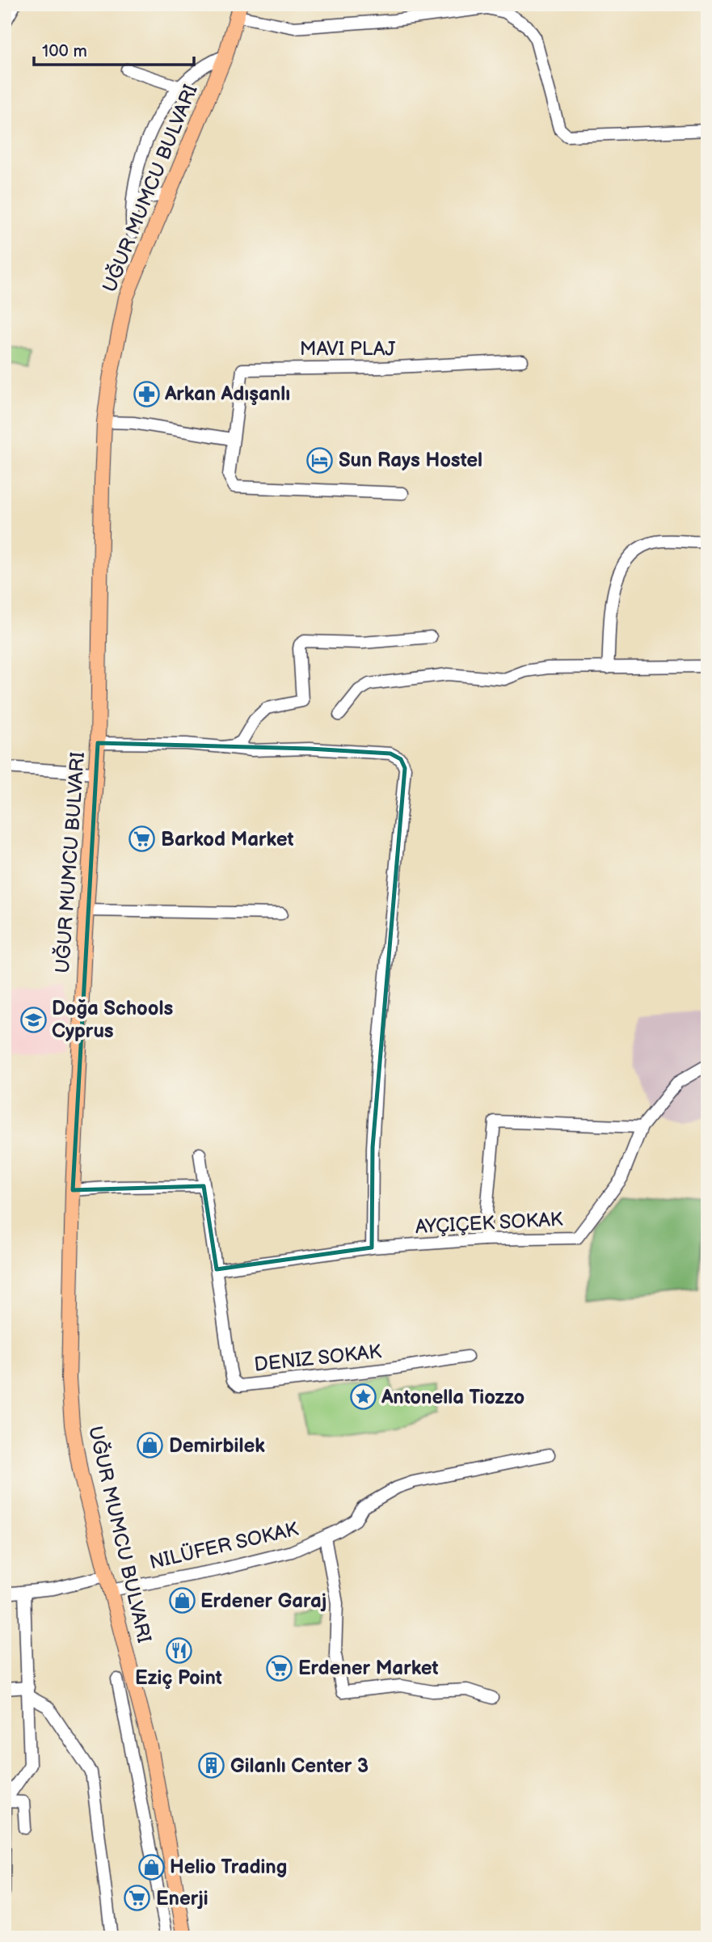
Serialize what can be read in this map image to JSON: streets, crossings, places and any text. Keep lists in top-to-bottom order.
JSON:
{
  "streets": {
    "street": [
      "MAVI PLAJ",
      "AYÇIÇEK SOKAK",
      "DENIZ SOKAK",
      "NILÜFER SOKAK"
    ]
  },
  "crossings": [
    ["AYÇIÇEK SOKAK", "DENIZ SOKAK"]
  ],
  "places": {
    "pharmacy": ["Arkan Adışanlı"],
    "hotel": ["Sun Rays Hostel"],
    "supermarket": ["Barkod Market", "Erdener Market", "Enerji"],
    "school or university": ["Doğa Schools Cyprus"],
    "place": ["Antonella Tiozzo"],
    "shop": ["Demirbilek", "Erdener Garaj", "Helio Trading"],
    "restaurant": ["Eziç Point"],
    "building": ["Gilanlı Center 3"]
  },
  "scale_bar": "100 m"
}
